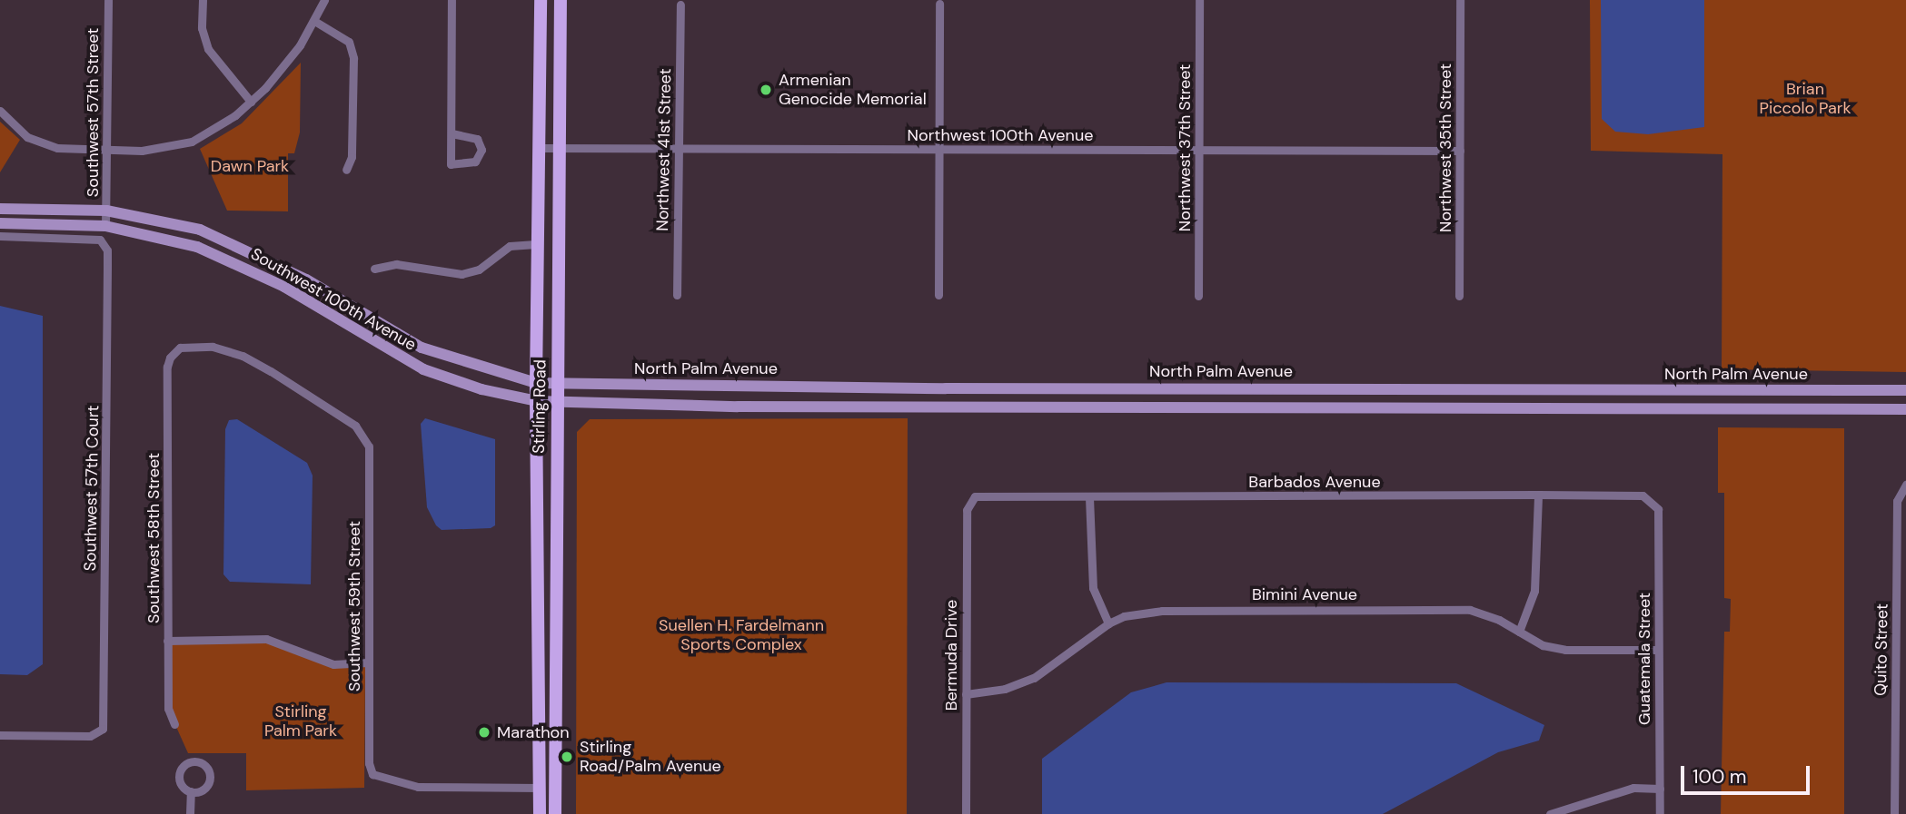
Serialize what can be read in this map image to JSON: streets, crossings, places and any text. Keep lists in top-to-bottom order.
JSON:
{
  "streets": {
    "main road": ["Southwest 100th Avenue", "North Palm Avenue", "Stirling Road"],
    "street": [
      "Southwest 57th Street",
      "Northwest 100th Avenue",
      "Northwest 37th Street",
      "Northwest 35th Street",
      "Northwest 41st Street",
      "Barbados Avenue",
      "Southwest 57th Court",
      "Southwest 58th Street",
      "Bimini Avenue",
      "Southwest 59th Street",
      "Quito Street",
      "Bermuda Drive",
      "Guatemala Street"
    ]
  },
  "crossings": [
    ["Southwest 57th Street", "Southwest 100th Avenue"],
    ["Northwest 100th Avenue", "Northwest 37th Street"],
    ["Northwest 100th Avenue", "Northwest 35th Street"],
    ["Northwest 100th Avenue", "Northwest 41st Street"],
    ["Northwest 100th Avenue", "Stirling Road"],
    ["Southwest 100th Avenue", "North Palm Avenue"],
    ["Southwest 100th Avenue", "Stirling Road"],
    ["North Palm Avenue", "Stirling Road"],
    ["Stirling Road", "Southwest 59th Street"],
    ["Barbados Avenue", "Bermuda Drive"],
    ["Barbados Avenue", "Guatemala Street"],
    ["Southwest 58th Street", "Southwest 59th Street"],
    ["Bimini Avenue", "Bermuda Drive"],
    ["Bimini Avenue", "Guatemala Street"]
  ],
  "parks": [
    "Brian Piccolo Park",
    "Dawn Park",
    "Suellen H. Fardelmann Sports Complex",
    "Stirling Palm Park"
  ],
  "places": ["Armenian Genocide Memorial", "Marathon", "Stirling Road/Palm Avenue"],
  "scale_bar": "100 m"
}
